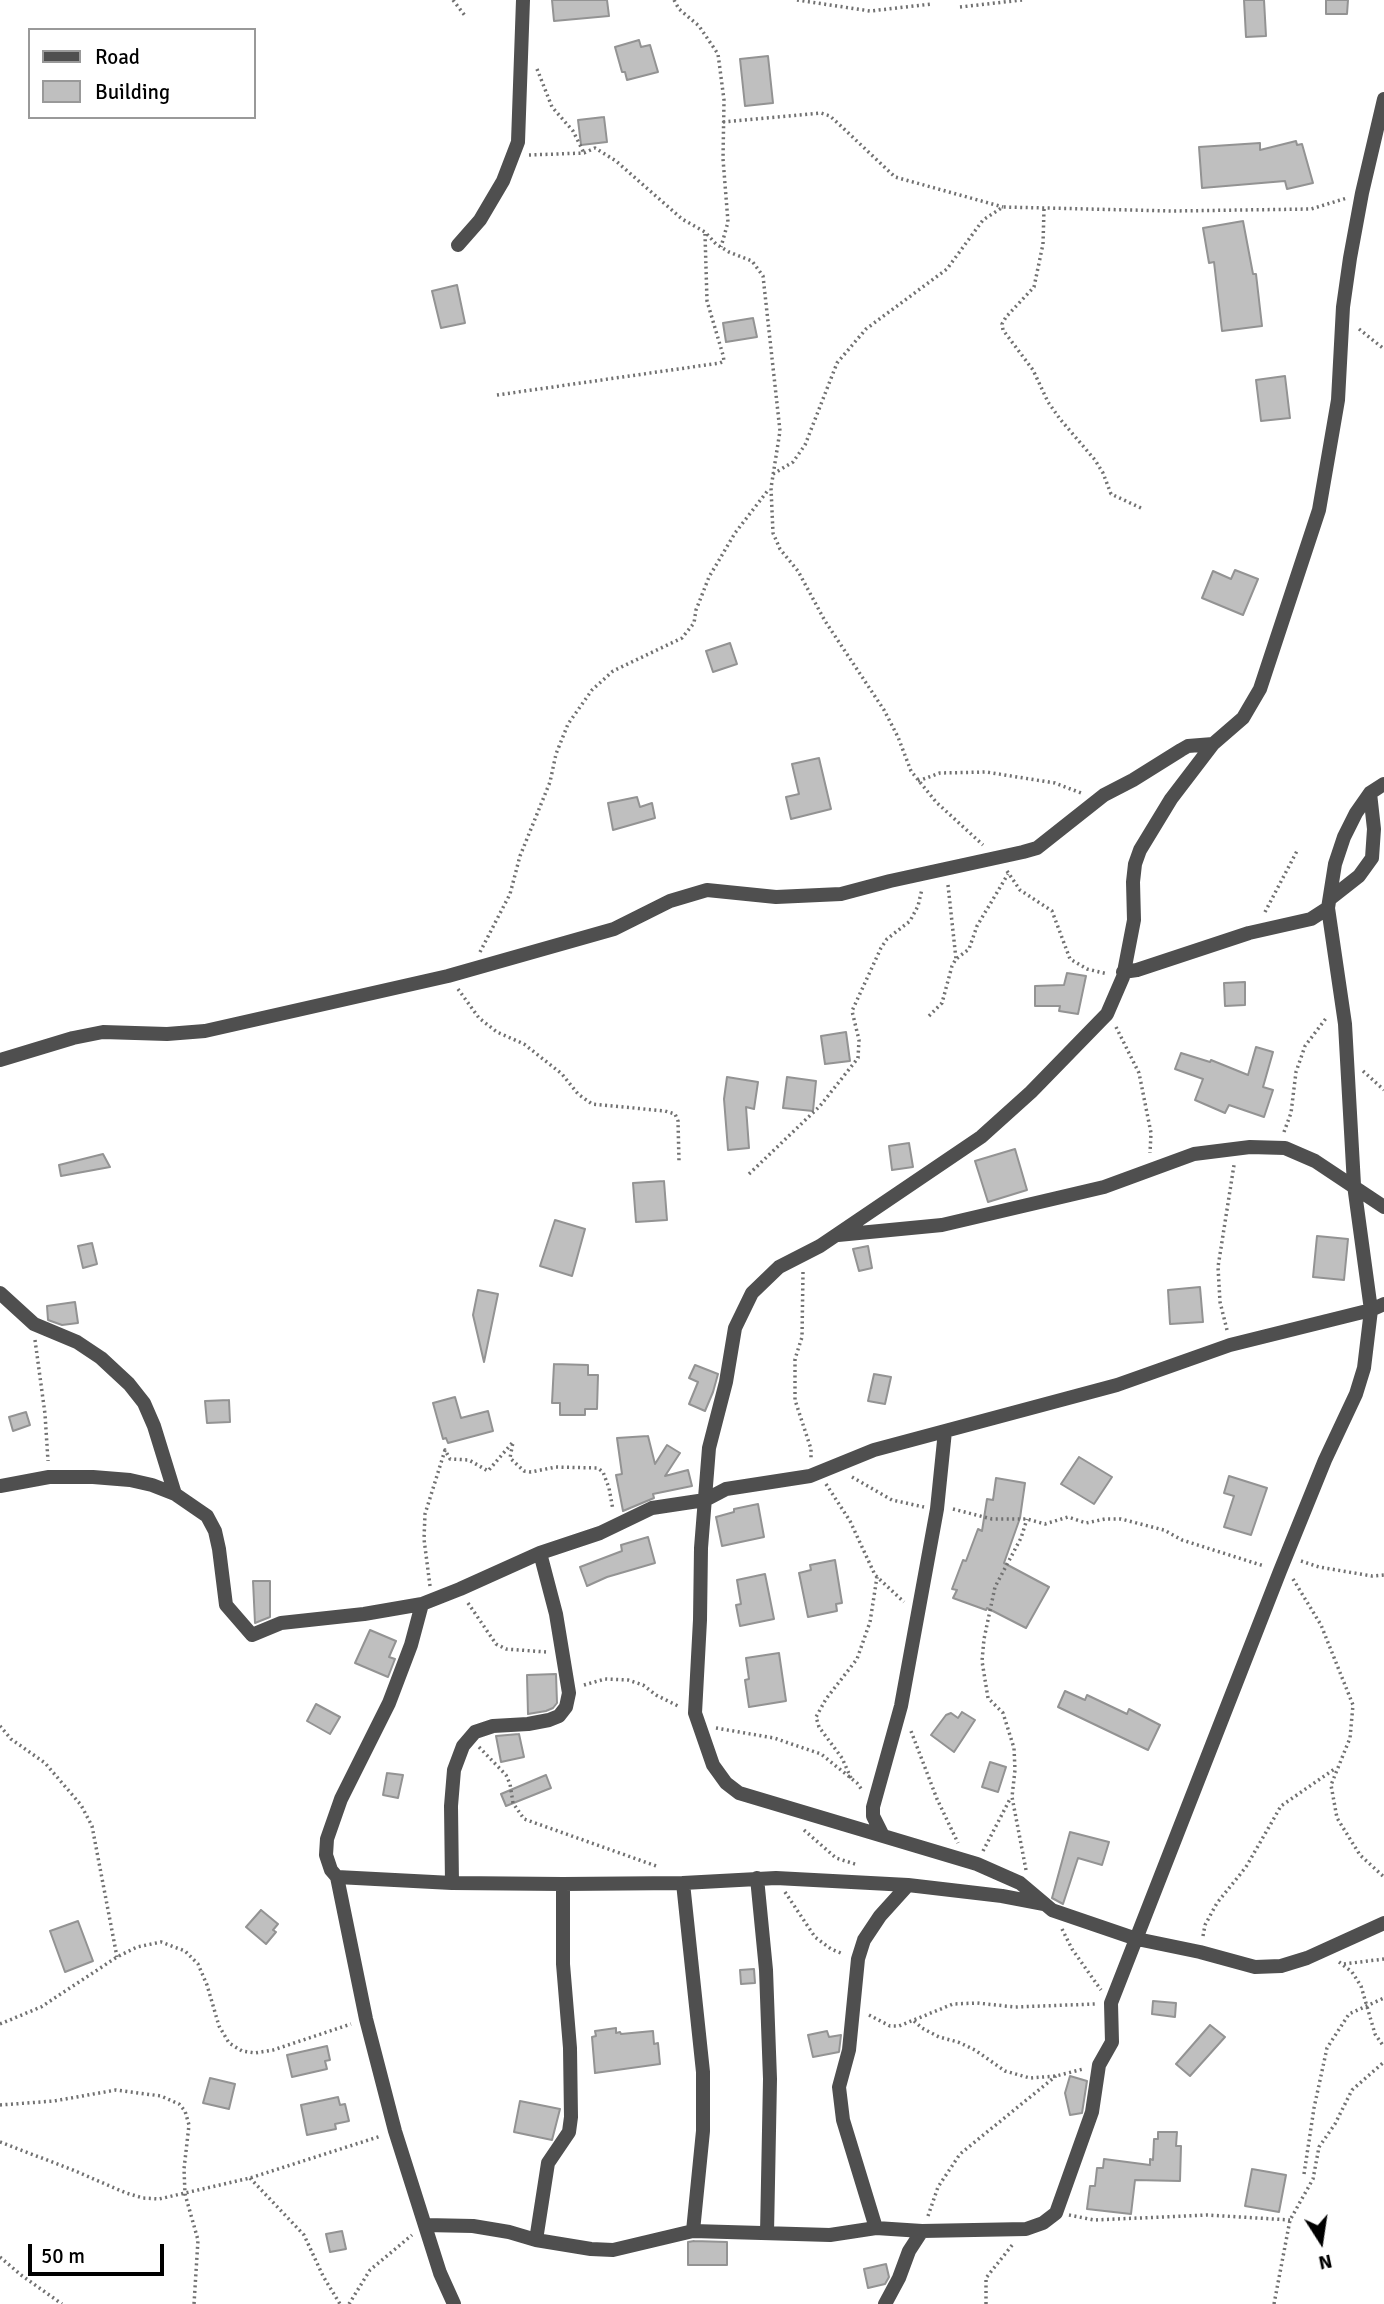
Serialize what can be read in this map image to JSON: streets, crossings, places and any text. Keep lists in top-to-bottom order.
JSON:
{
  "legend": ["Road", "Building"],
  "scale_bar": "50 m",
  "north": "bottom"
}
